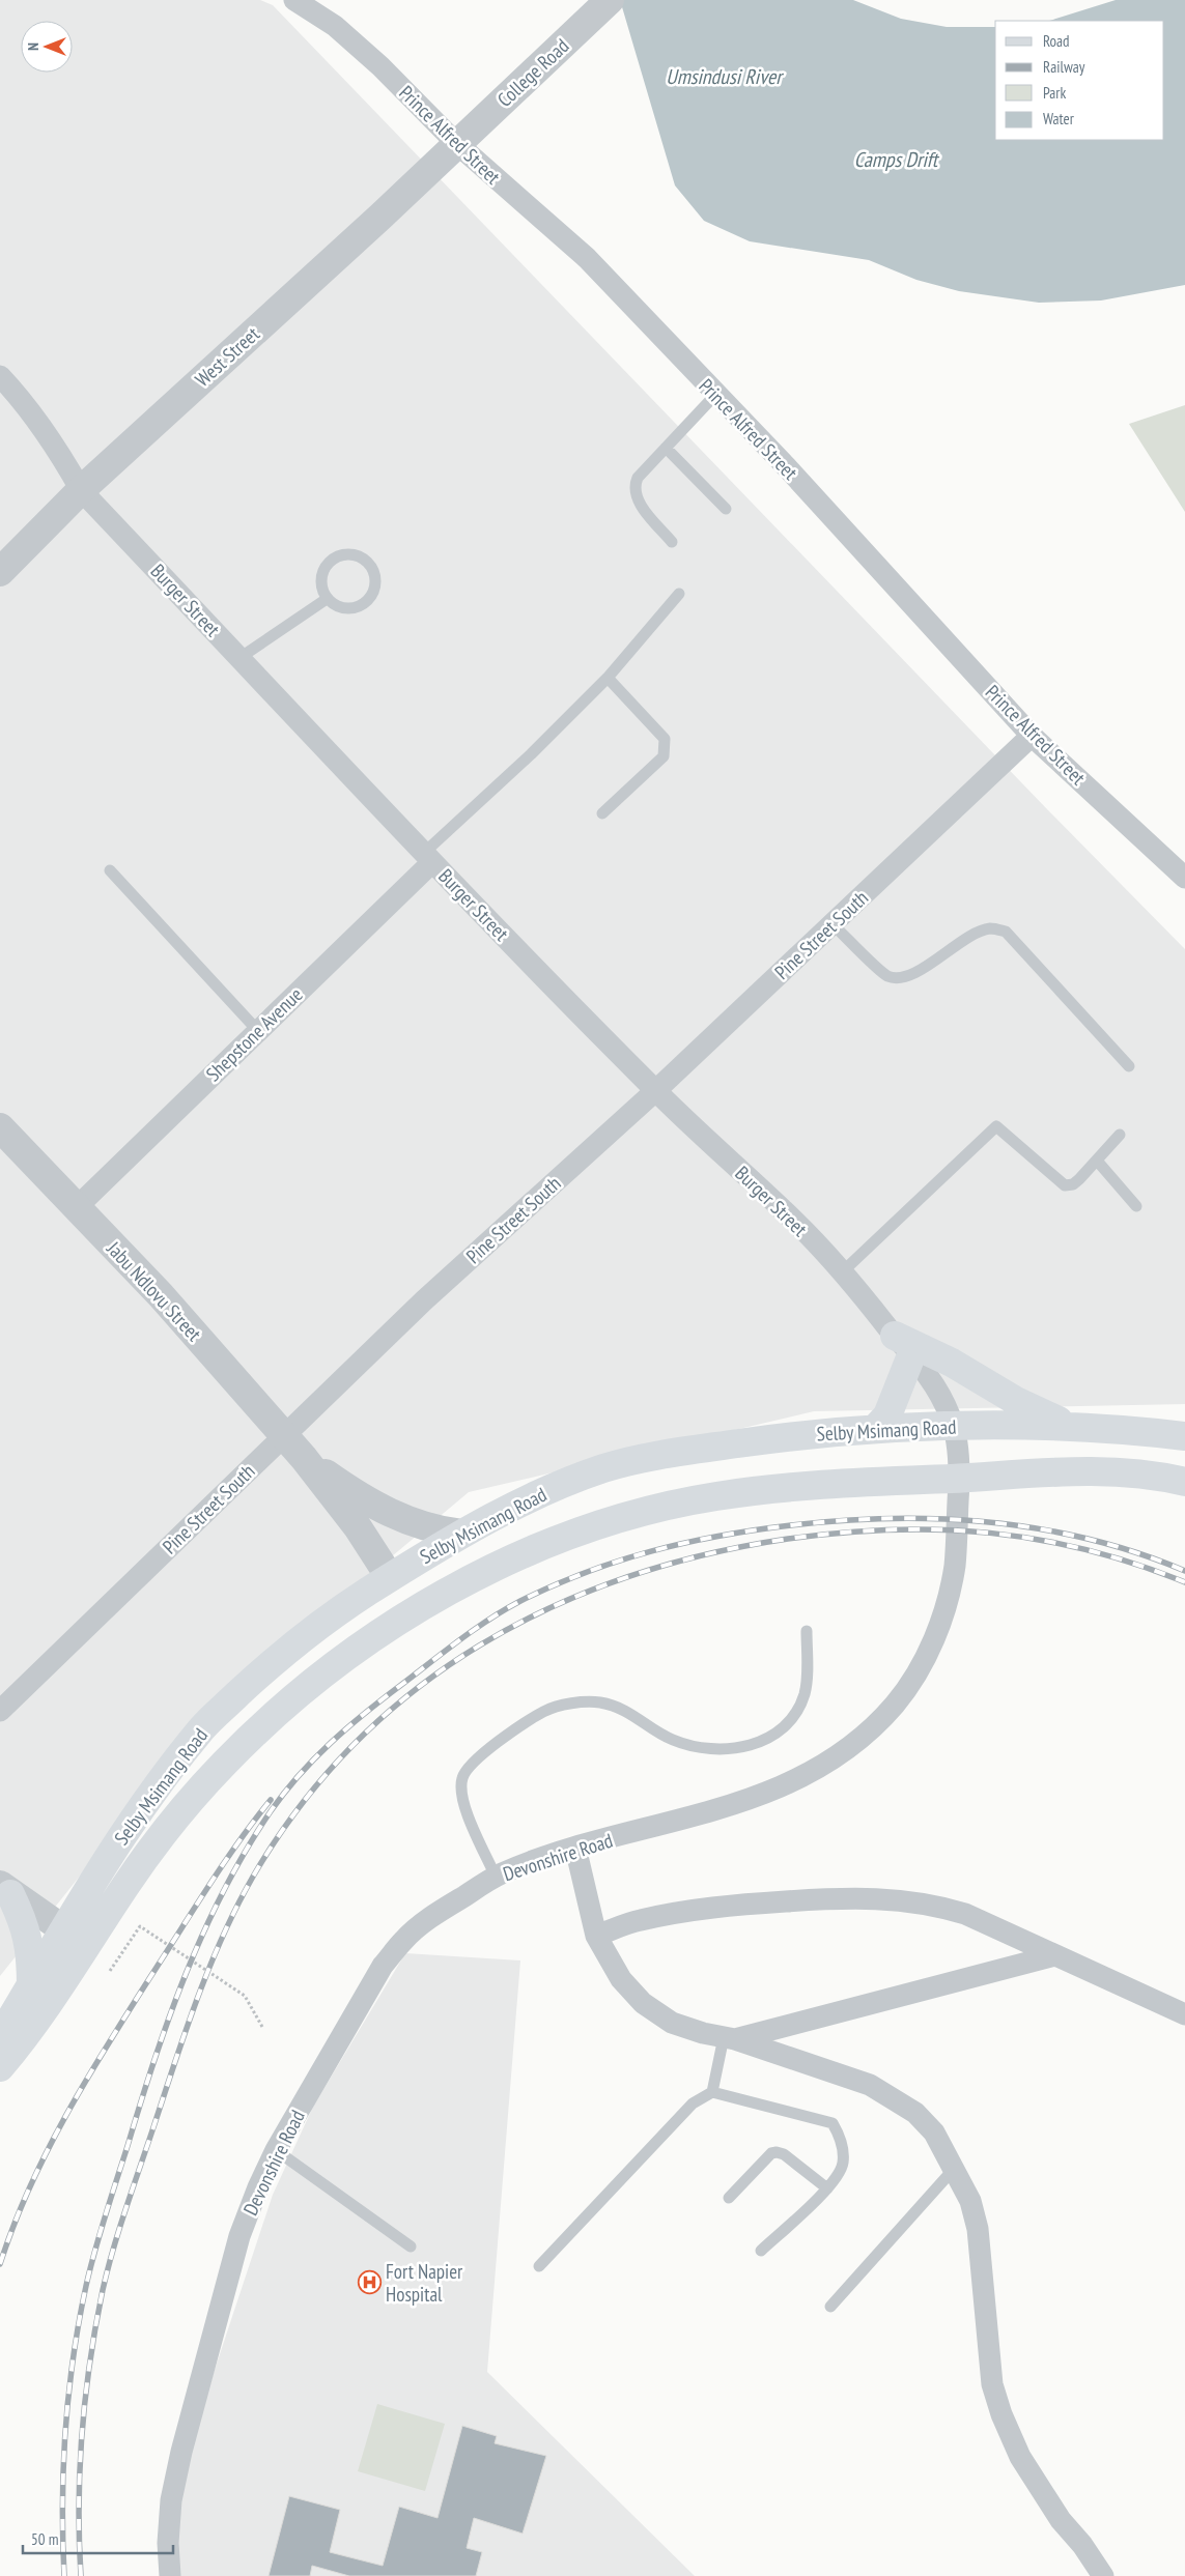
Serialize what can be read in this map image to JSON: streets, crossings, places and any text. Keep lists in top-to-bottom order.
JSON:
{
  "streets": {
    "main road": ["Selby Msimang Road"],
    "street": [
      "College Road",
      "Prince Alfred Street",
      "West Street",
      "Burger Street",
      "Pine Street South",
      "Shepstone Avenue",
      "Jabu Ndlovu Street",
      "Devonshire Road"
    ]
  },
  "crossings": [
    ["College Road", "Prince Alfred Street"],
    ["College Road", "West Street"],
    ["Prince Alfred Street", "West Street"],
    ["Prince Alfred Street", "Pine Street South"],
    ["West Street", "Burger Street"],
    ["Burger Street", "Pine Street South"],
    ["Burger Street", "Shepstone Avenue"],
    ["Burger Street", "Selby Msimang Road"],
    ["Burger Street", "Devonshire Road"],
    ["Pine Street South", "Jabu Ndlovu Street"],
    ["Shepstone Avenue", "Jabu Ndlovu Street"],
    ["Jabu Ndlovu Street", "Selby Msimang Road"],
    ["Selby Msimang Road", "Devonshire Road"]
  ],
  "water": ["Umsindusi River", "Camps Drift"],
  "places": {
    "hospital": ["Fort Napier Hospital"]
  },
  "legend": [
    "Road",
    "Railway",
    "Park",
    "Water"
  ],
  "scale_bar": "50 m",
  "north": "left"
}
